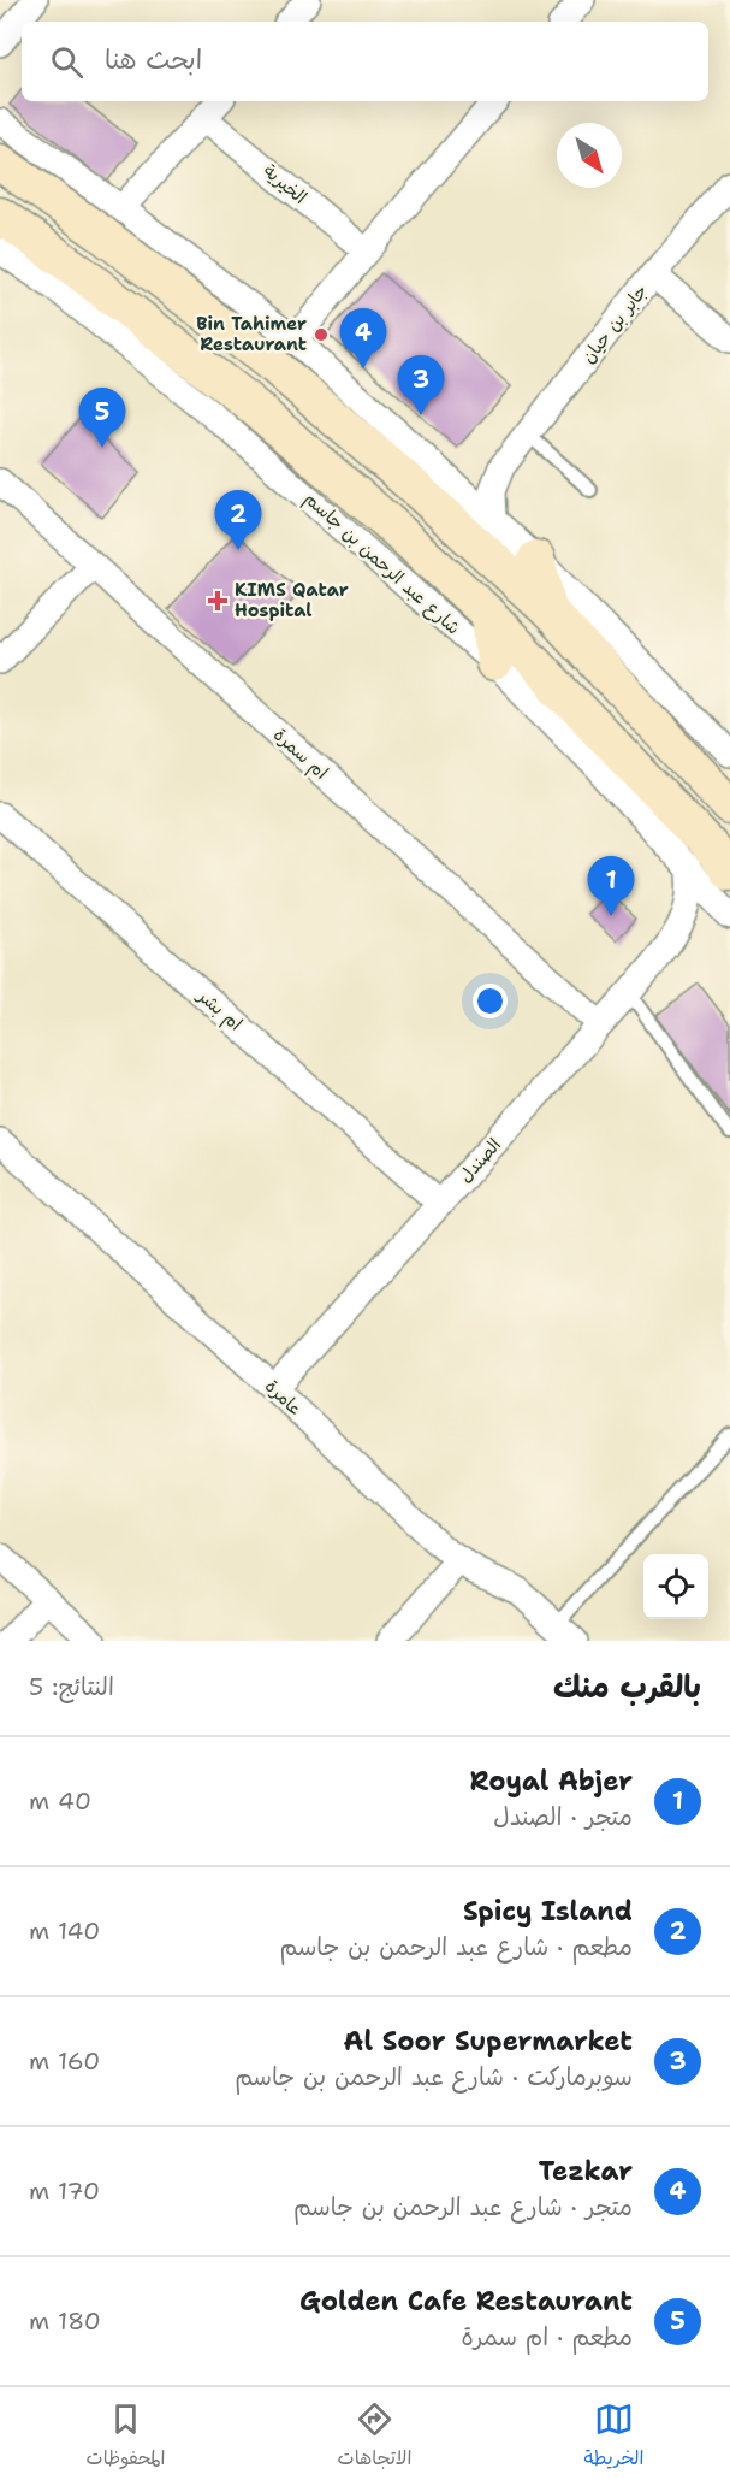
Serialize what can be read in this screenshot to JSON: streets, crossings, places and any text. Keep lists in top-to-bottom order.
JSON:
{
  "streets": {
    "main road": ["شارع عبد الرحمن بن جاسم"],
    "street": [
      "الخيرية",
      "جابر بن حيان",
      "ام سمرة",
      "ام بشر",
      "الصندل",
      "عامرة"
    ]
  },
  "crossings": [
    ["شارع عبد الرحمن بن جاسم", "الصندل"],
    ["ام سمرة", "الصندل"],
    ["ام بشر", "الصندل"],
    ["الصندل", "عامرة"]
  ],
  "places": {
    "other": ["Bin Tahimer Restaurant"],
    "health": ["KIMS Qatar Hospital"]
  },
  "north": "bottom right",
  "page": {
    "search": "ابحث هنا",
    "pins": [
      "4",
      "3",
      "5",
      "2",
      "1"
    ],
    "heading": ["بالقرب منك", "النتائج: 5"],
    "list": [
      {
        "mark": "1",
        "name": "Royal Abjer",
        "note": "متجر · الصندل",
        "value": "40 m"
      },
      {
        "mark": "2",
        "name": "Spicy Island",
        "note": "مطعم · شارع عبد الرحمن بن جاسم",
        "value": "140 m"
      },
      {
        "mark": "3",
        "name": "Al Soor Supermarket",
        "note": "سوبرماركت · شارع عبد الرحمن بن جاسم",
        "value": "160 m"
      },
      {
        "mark": "4",
        "name": "Tezkar",
        "note": "متجر · شارع عبد الرحمن بن جاسم",
        "value": "170 m"
      },
      {
        "mark": "5",
        "name": "Golden Cafe Restaurant",
        "note": "مطعم · ام سمرة",
        "value": "180 m"
      }
    ],
    "nav": ["الخريطة", "الاتجاهات", "المحفوظات"]
  }
}
